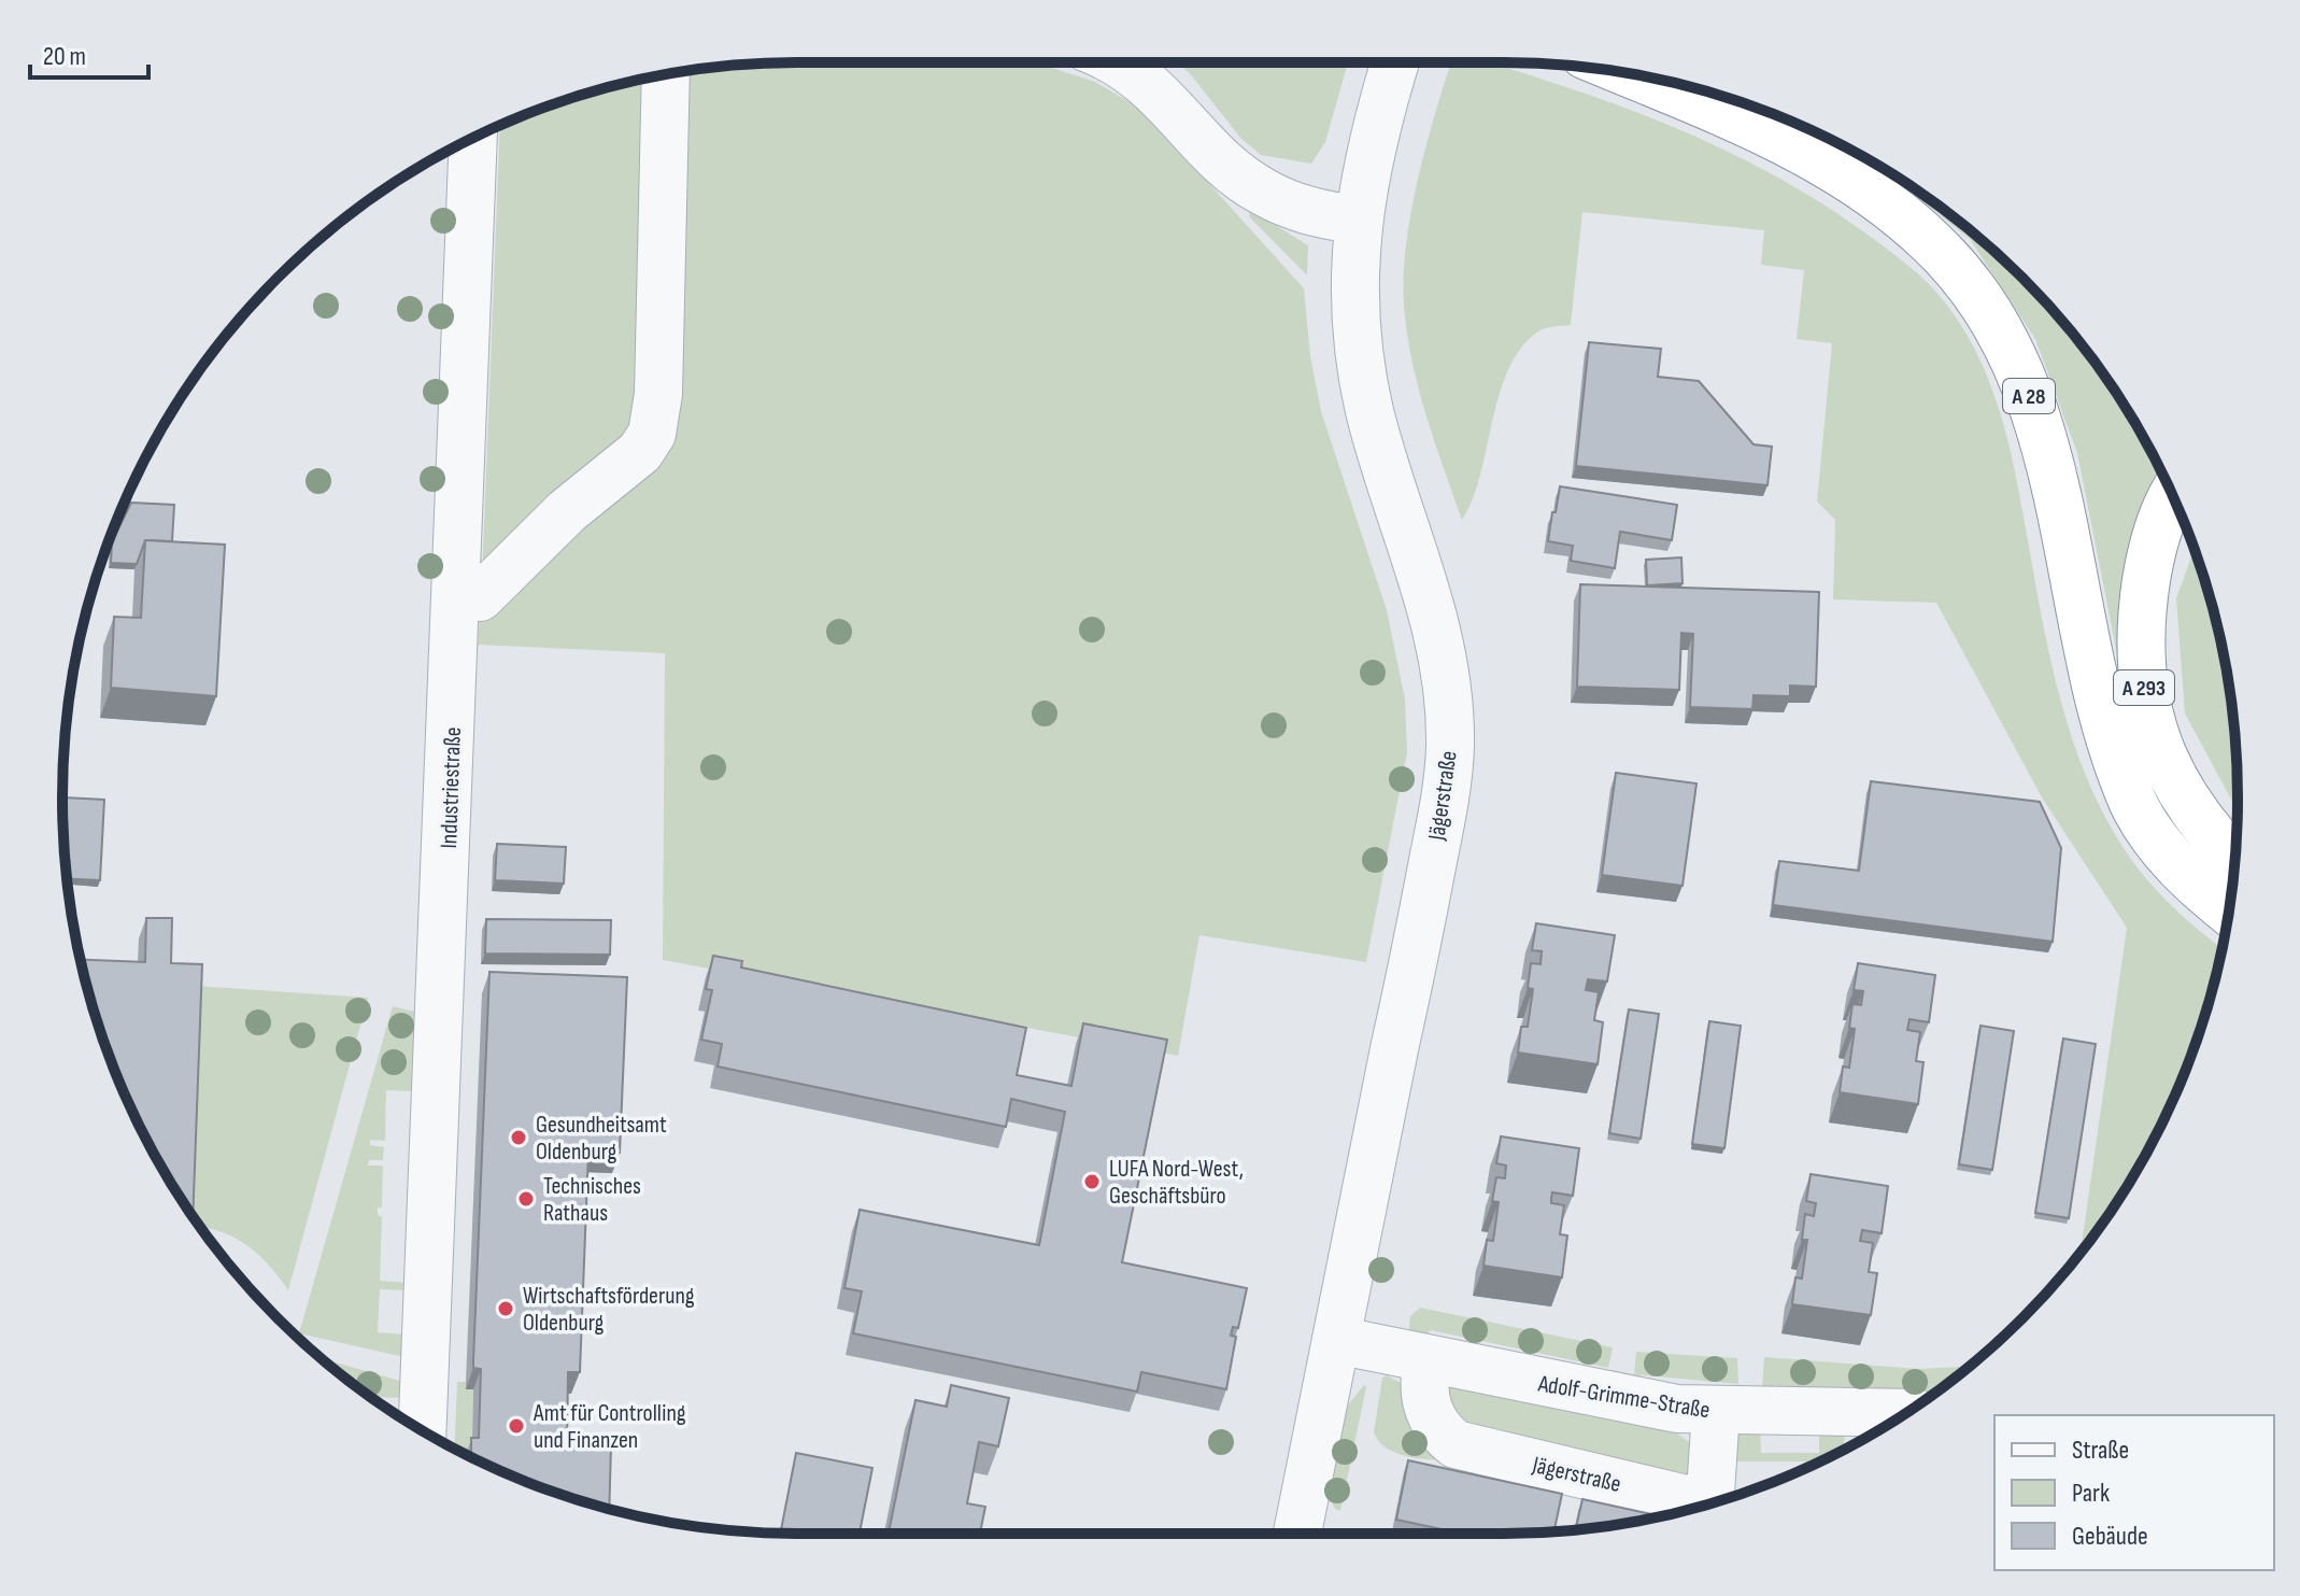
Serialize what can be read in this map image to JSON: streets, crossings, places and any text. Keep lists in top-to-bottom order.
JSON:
{
  "streets": {
    "highway": ["A 28", "A 293"],
    "street": ["Industriestraße", "Jägerstraße", "Adolf-Grimme-Straße"]
  },
  "crossings": [
    ["Jägerstraße", "Adolf-Grimme-Straße"]
  ],
  "places": [
    "Gesundheitsamt Oldenburg",
    "LUFA Nord-West, Geschäftsbüro",
    "Technisches Rathaus",
    "Wirtschaftsförderung Oldenburg",
    "Amt für Controlling und Finanzen"
  ],
  "legend": ["Straße", "Park", "Gebäude"],
  "scale_bar": "20 m"
}
